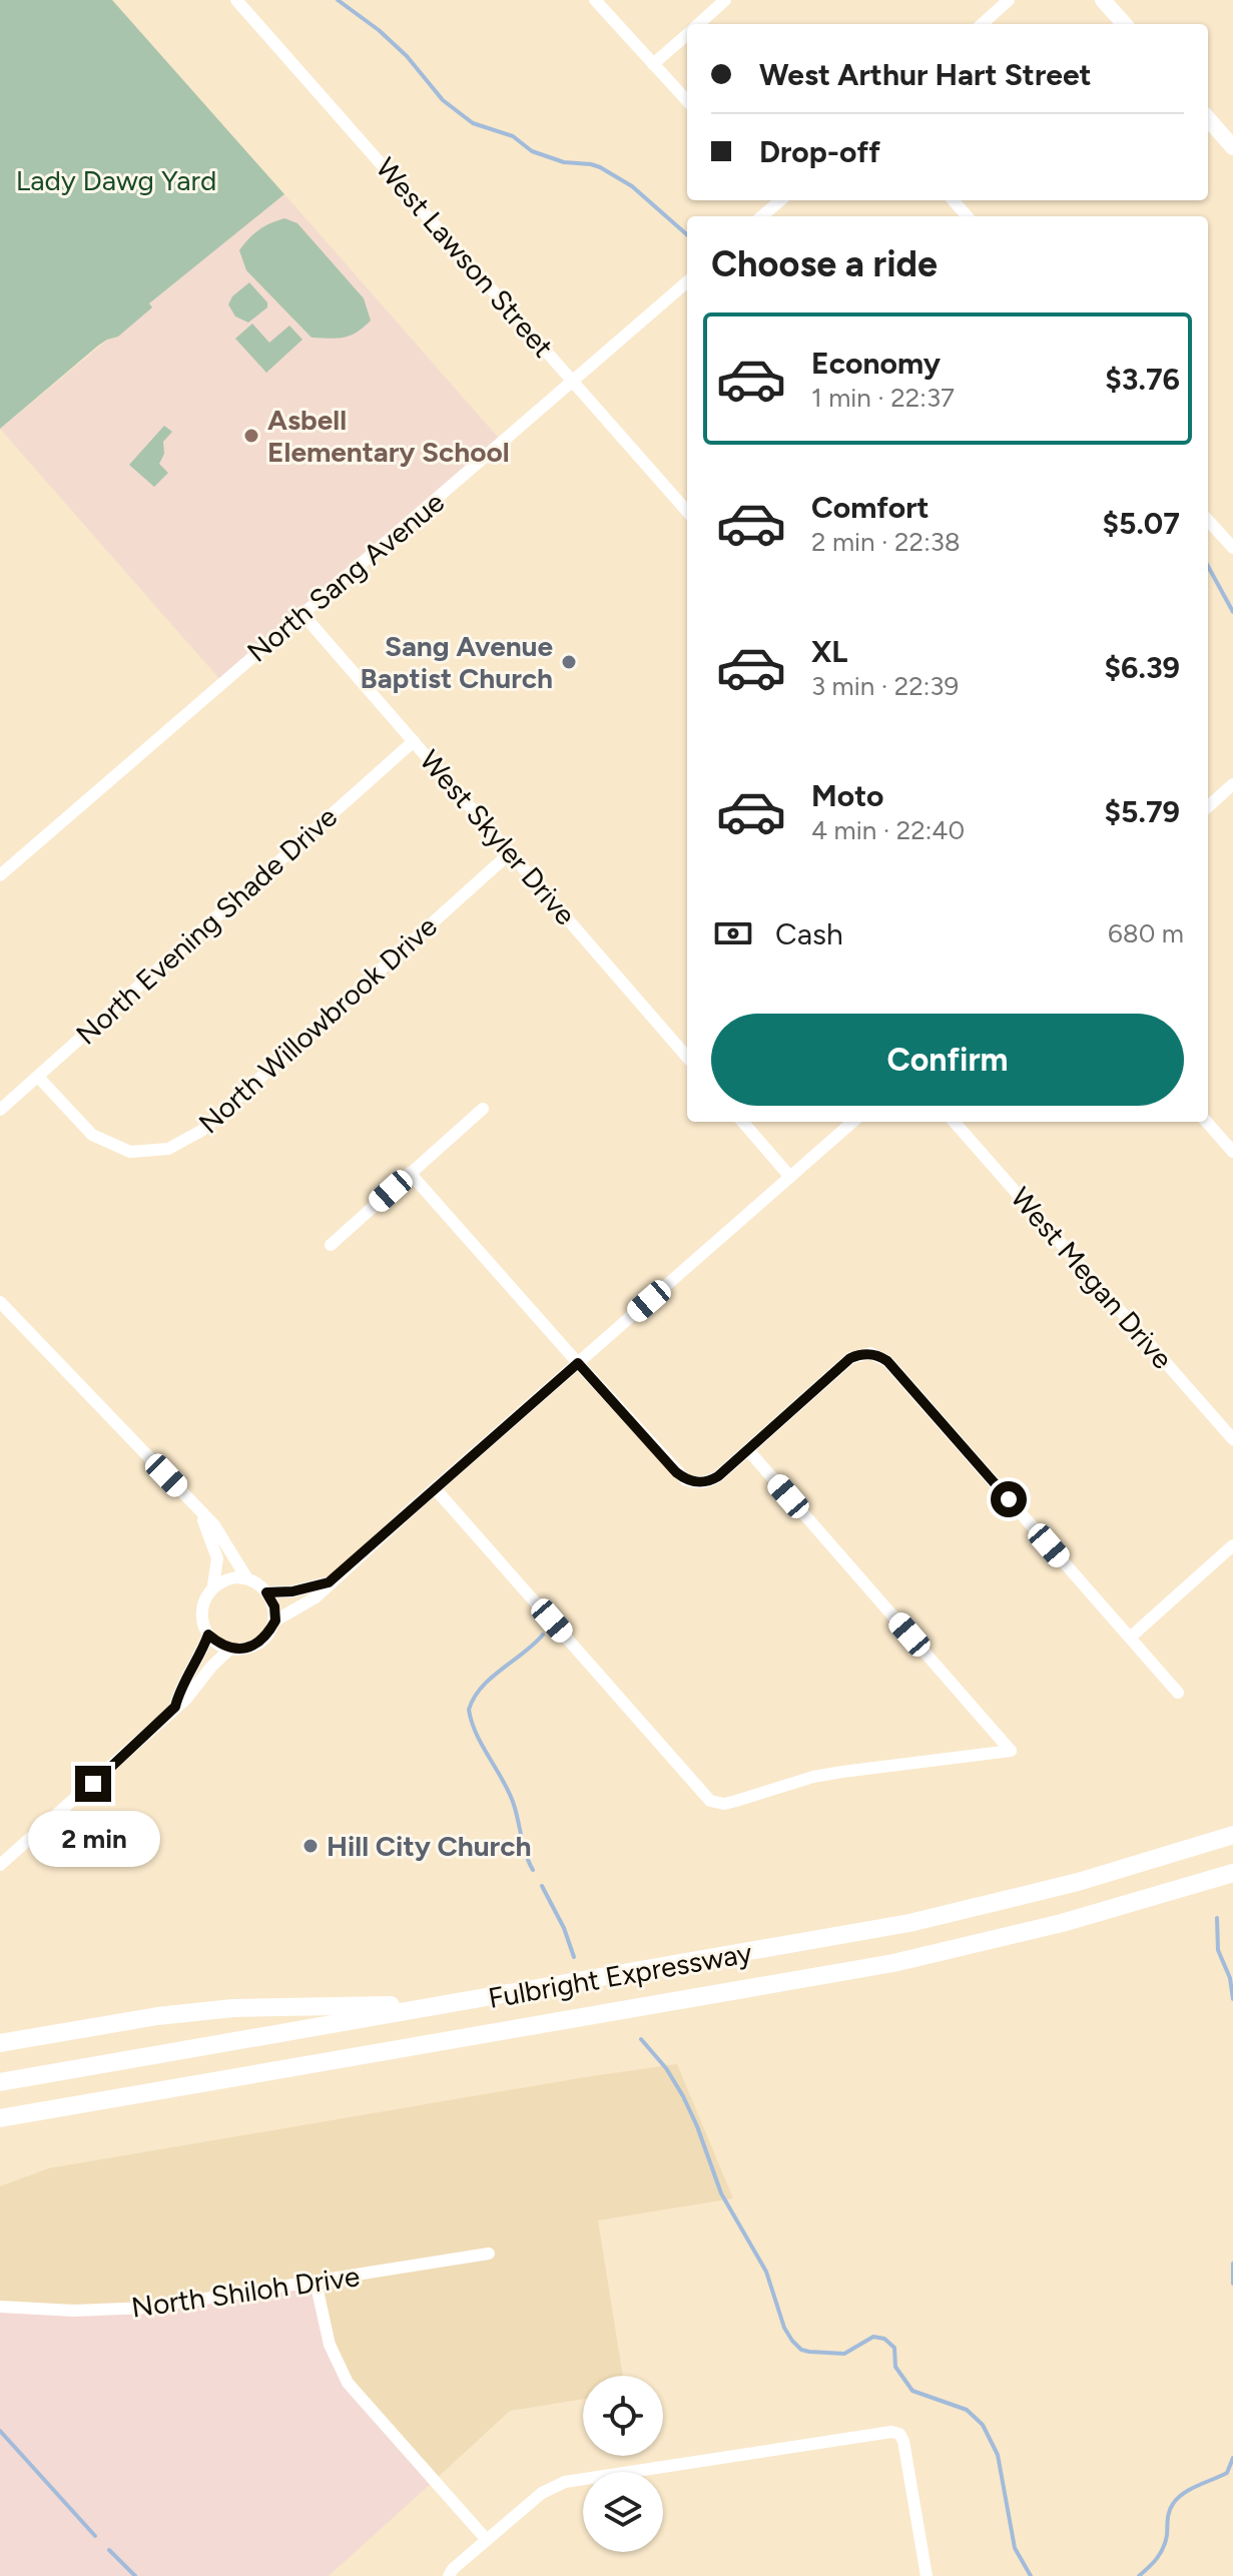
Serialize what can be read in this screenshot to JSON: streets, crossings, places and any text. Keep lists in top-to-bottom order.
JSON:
{
  "streets": {
    "highway": ["Fulbright Expressway"],
    "street": [
      "West Lawson Street",
      "North Sang Avenue",
      "West Skyler Drive",
      "North Evening Shade Drive",
      "North Willowbrook Drive",
      "West Megan Drive",
      "North Shiloh Drive"
    ]
  },
  "crossings": [
    ["West Lawson Street", "North Sang Avenue"],
    ["North Sang Avenue", "West Skyler Drive"],
    ["West Skyler Drive", "North Evening Shade Drive"],
    ["West Skyler Drive", "North Willowbrook Drive"],
    ["North Evening Shade Drive", "North Willowbrook Drive"]
  ],
  "parks": ["Lady Dawg Yard"],
  "places": ["Asbell Elementary School", "Sang Avenue Baptist Church", "Hill City Church"],
  "page": {
    "banner": ["West Arthur Hart Street", "Drop-off"],
    "heading": "Choose a ride",
    "list": [
      {
        "name": "Economy",
        "note": "1 min · 22:37",
        "value": "$3.76"
      },
      {
        "name": "Comfort",
        "note": "2 min · 22:38",
        "value": "$5.07"
      },
      {
        "name": "XL",
        "note": "3 min · 22:39",
        "value": "$6.39"
      },
      {
        "name": "Moto",
        "note": "4 min · 22:40",
        "value": "$5.79"
      }
    ],
    "pay": ["Cash", "680 m"],
    "buttons": "Confirm",
    "bubble": "2 min"
  }
}
